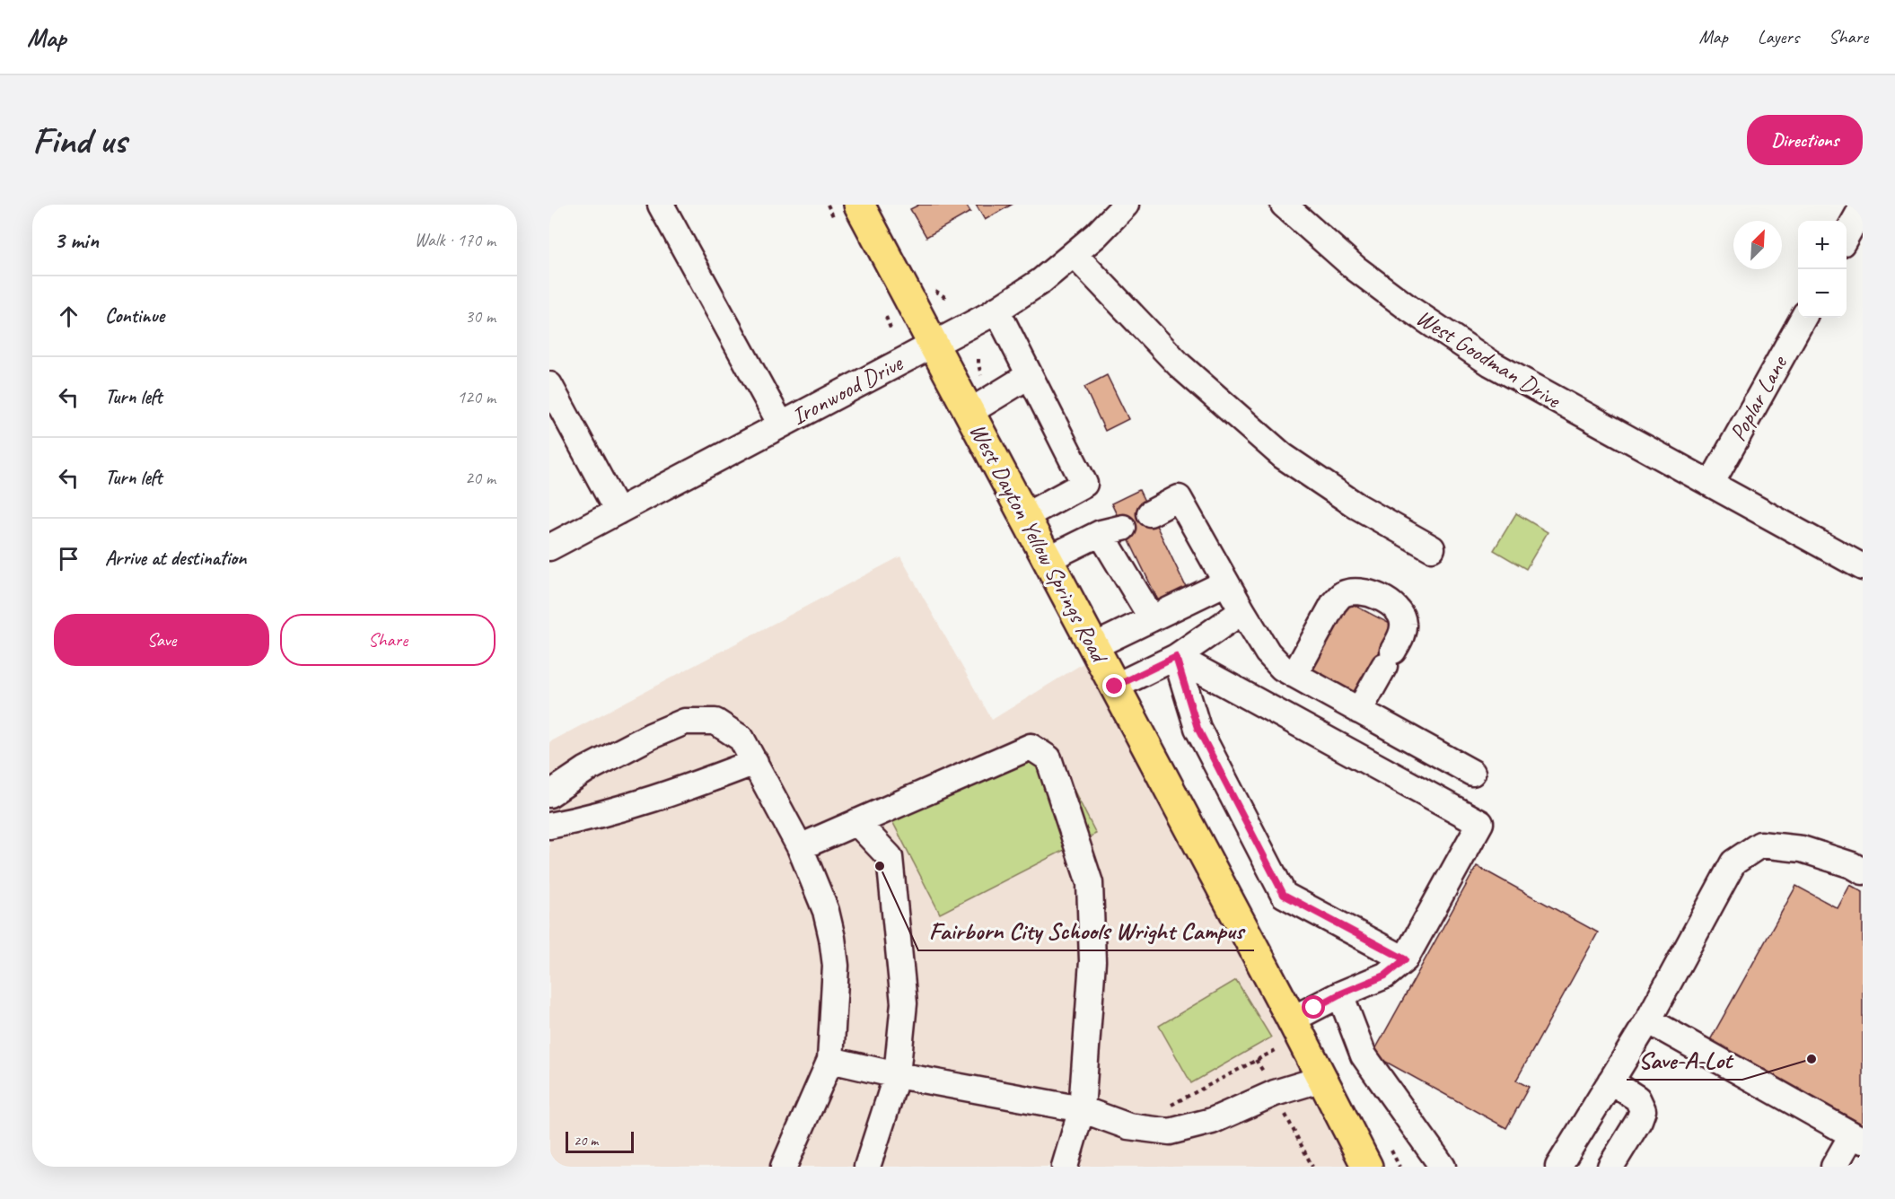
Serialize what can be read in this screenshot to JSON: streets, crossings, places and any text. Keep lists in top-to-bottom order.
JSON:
{
  "streets": {
    "main road": ["West Dayton Yellow Springs Road"],
    "street": ["West Goodman Drive", "Ironwood Drive", "Poplar Lane"]
  },
  "crossings": [
    ["West Goodman Drive", "Poplar Lane"],
    ["Ironwood Drive", "West Dayton Yellow Springs Road"]
  ],
  "places": ["Fairborn City Schools Wright Campus", "Save-A-Lot"],
  "scale_bar": "20 m",
  "north": "top right",
  "page": {
    "header": "Map",
    "nav": ["Map", "Layers", "Share"],
    "buttons": [
      "Directions",
      ["Save", "Share"]
    ],
    "title": "Find us",
    "heading": ["3 min", "Walk · 170 m"],
    "map_buttons": ["+", "−"],
    "list": [
      ["Continue", "30 m"],
      ["Turn left", "120 m"],
      ["Turn left", "20 m"],
      "Arrive at destination"
    ],
    "scale": "20 m"
  }
}
